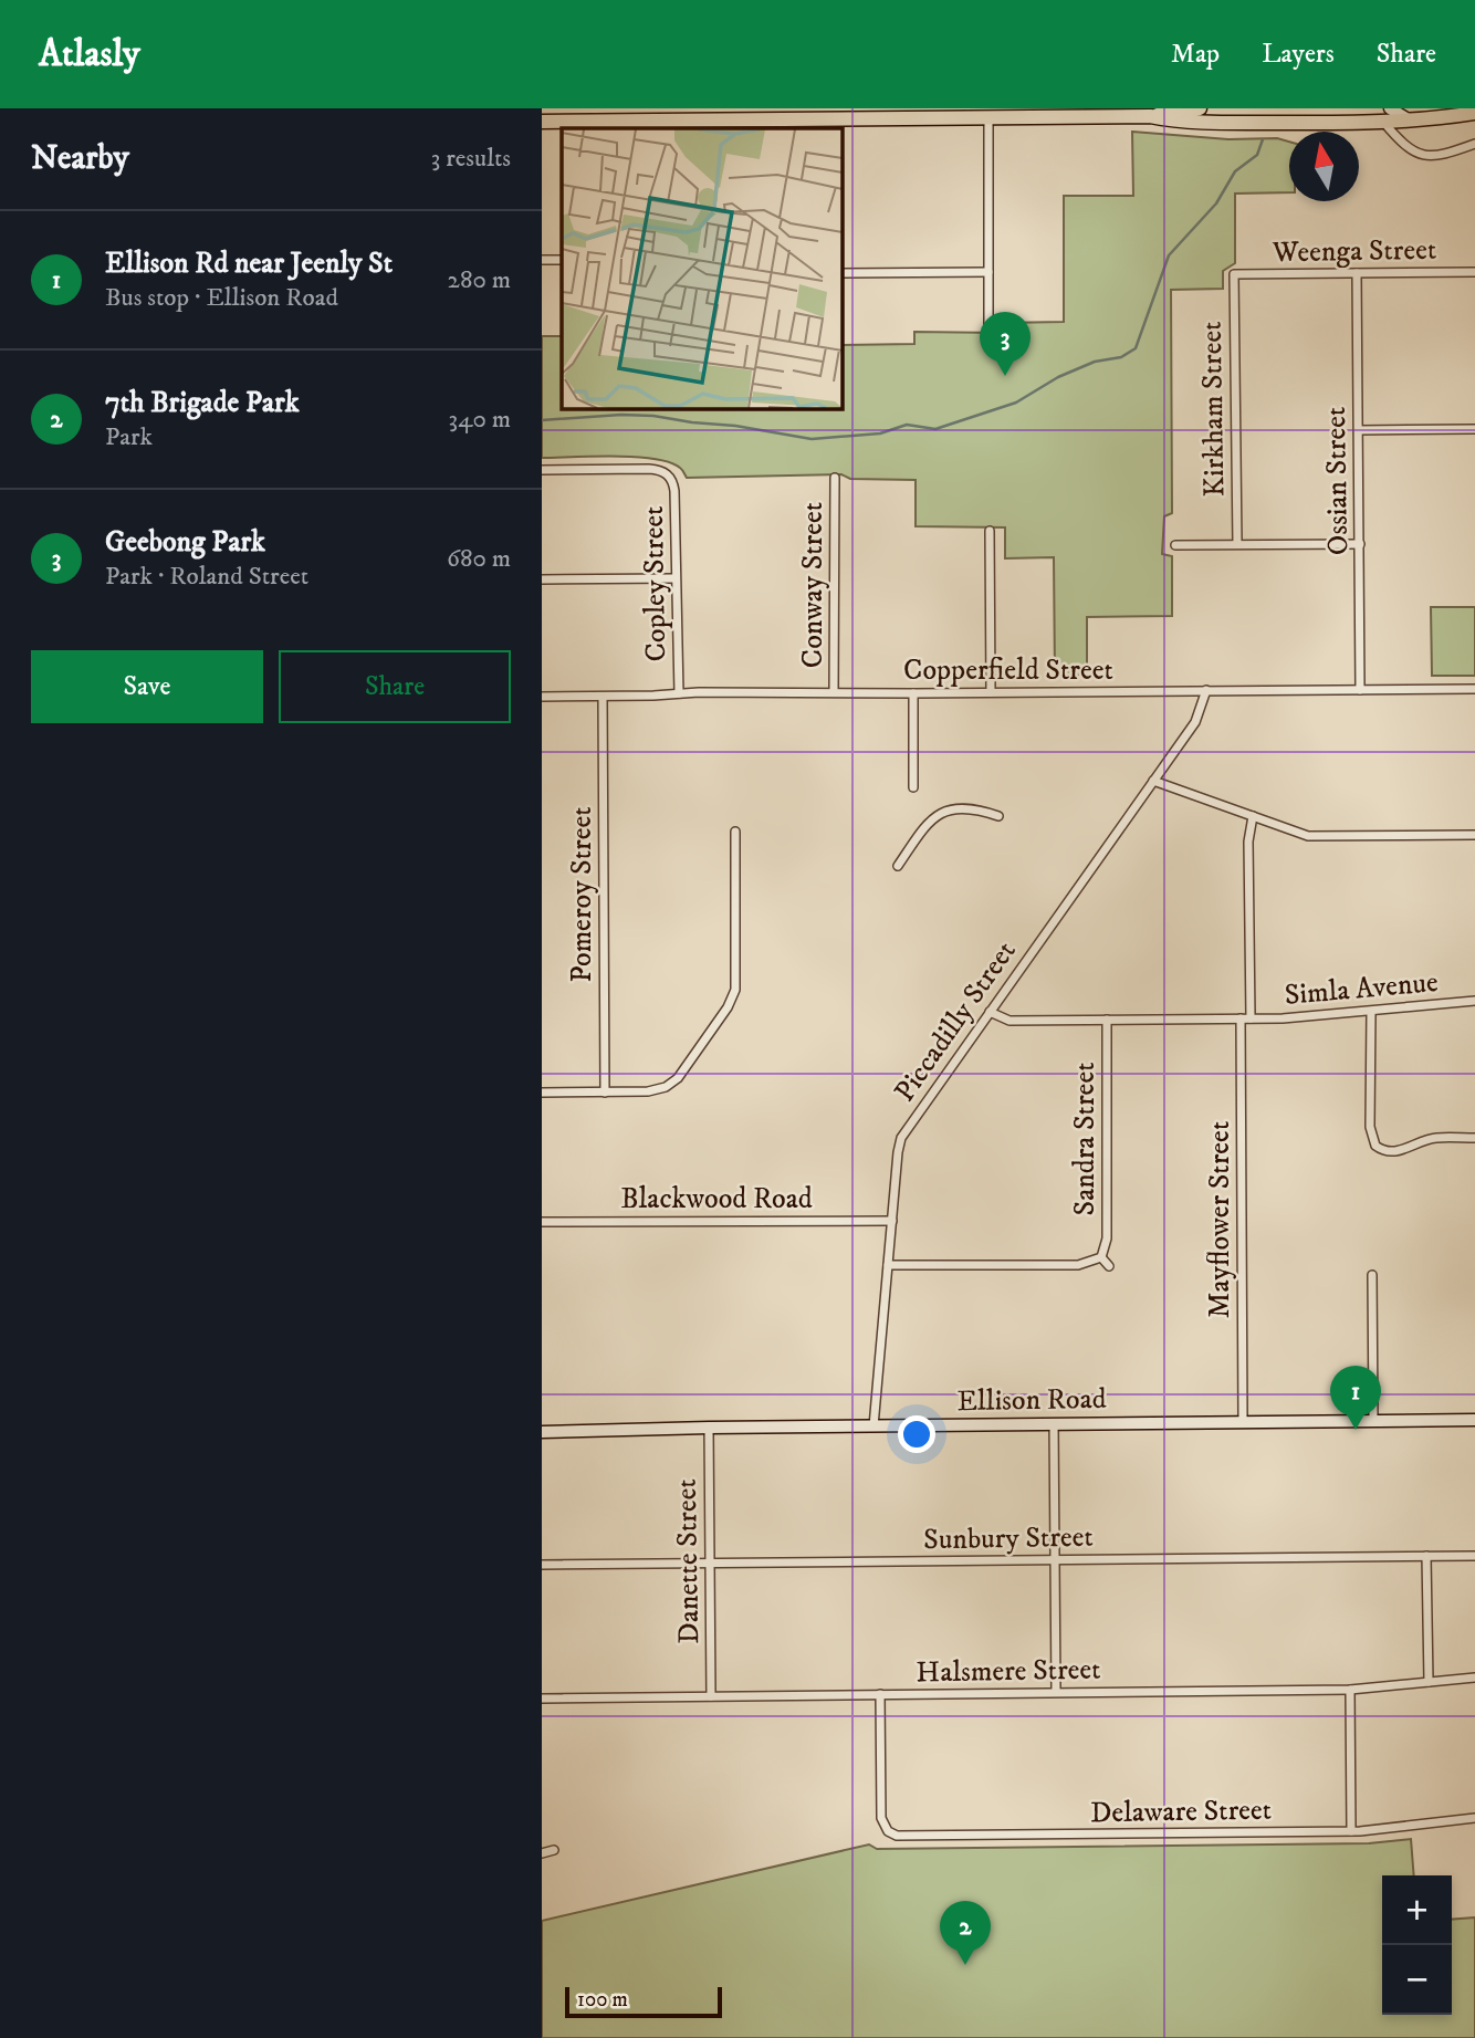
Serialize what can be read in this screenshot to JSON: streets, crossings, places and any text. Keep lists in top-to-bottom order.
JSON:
{
  "streets": {
    "street": [
      "Weenga Street",
      "Kirkham Street",
      "Ossian Street",
      "Copley Street",
      "Conway Street",
      "Copperfield Street",
      "Pomeroy Street",
      "Simla Avenue",
      "Piccadilly Street",
      "Sandra Street",
      "Blackwood Road",
      "Mayflower Street",
      "Ellison Road",
      "Sunbury Street",
      "Danette Street",
      "Halsmere Street",
      "Delaware Street"
    ]
  },
  "crossings": [
    ["Weenga Street", "Kirkham Street"],
    ["Weenga Street", "Ossian Street"],
    ["Ossian Street", "Copperfield Street"],
    ["Copley Street", "Copperfield Street"],
    ["Conway Street", "Copperfield Street"],
    ["Copperfield Street", "Pomeroy Street"],
    ["Copperfield Street", "Piccadilly Street"],
    ["Simla Avenue", "Piccadilly Street"],
    ["Simla Avenue", "Sandra Street"],
    ["Simla Avenue", "Mayflower Street"],
    ["Piccadilly Street", "Sandra Street"],
    ["Piccadilly Street", "Blackwood Road"],
    ["Piccadilly Street", "Ellison Road"],
    ["Mayflower Street", "Ellison Road"],
    ["Ellison Road", "Danette Street"],
    ["Sunbury Street", "Danette Street"],
    ["Danette Street", "Halsmere Street"],
    ["Halsmere Street", "Delaware Street"]
  ],
  "scale_bar": "100 m",
  "north": "top",
  "page": {
    "header": "Atlasly",
    "nav": ["Map", "Layers", "Share"],
    "heading": ["Nearby", "3 results"],
    "list": [
      {
        "mark": "1",
        "name": "Ellison Rd near Jeenly St",
        "note": "Bus stop · Ellison Road",
        "value": "280 m"
      },
      {
        "mark": "2",
        "name": "7th Brigade Park",
        "note": "Park",
        "value": "340 m"
      },
      {
        "mark": "3",
        "name": "Geebong Park",
        "note": "Park · Roland Street",
        "value": "680 m"
      }
    ],
    "pins": ["3", "1", "2"],
    "buttons": ["Save", "Share"],
    "map_buttons": ["+", "−"],
    "scale": "100 m"
  }
}
